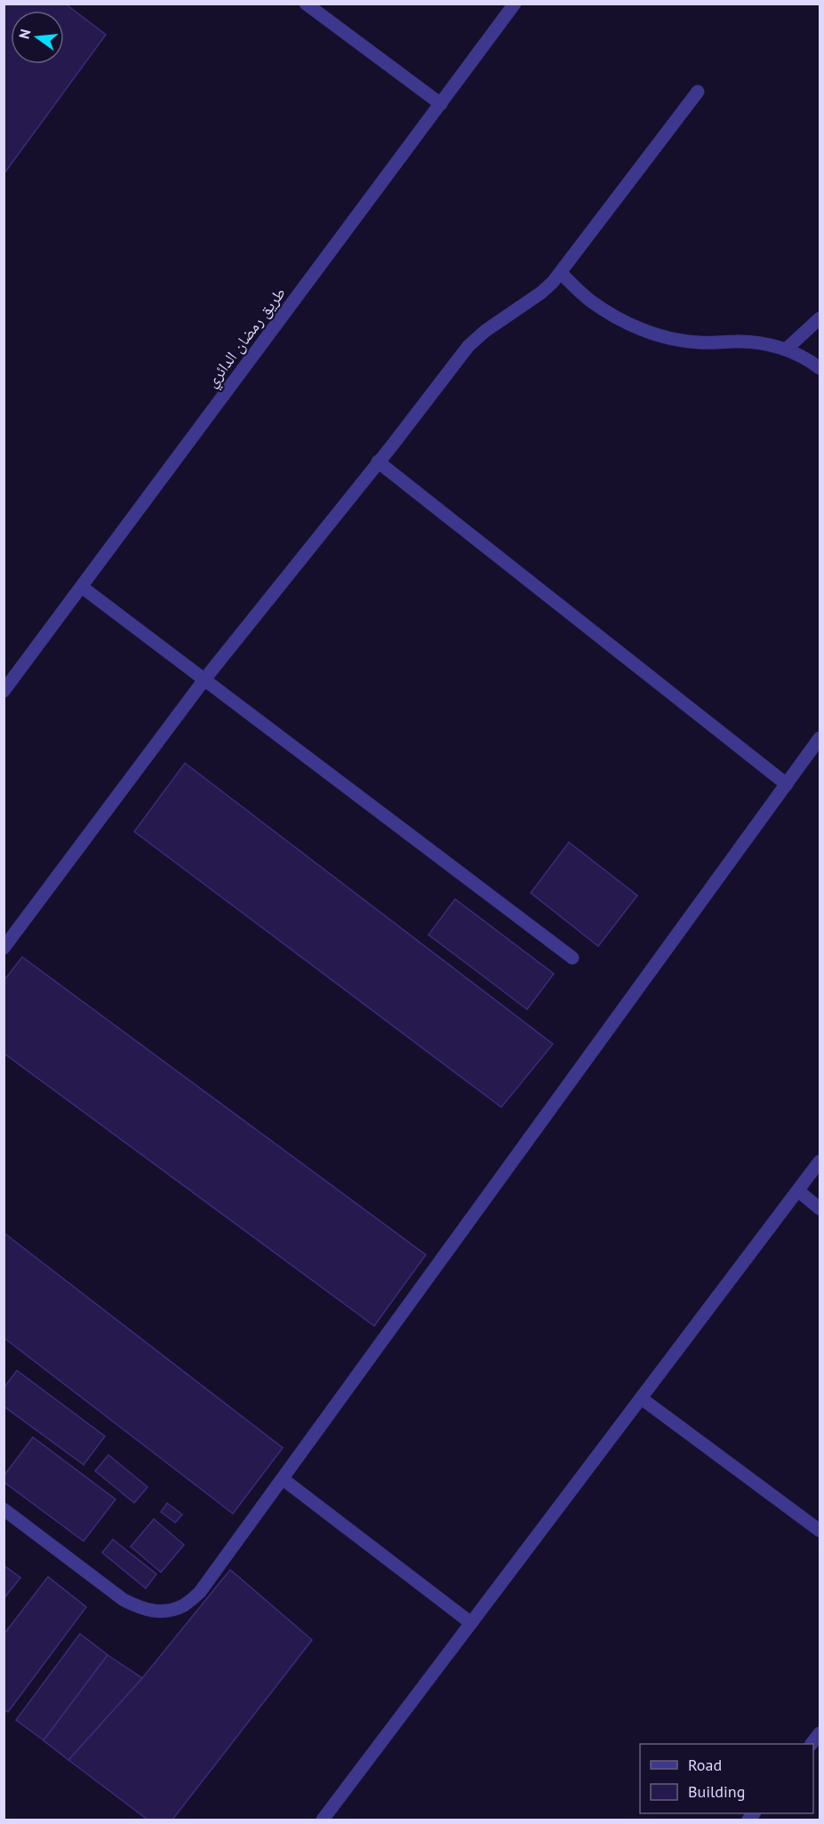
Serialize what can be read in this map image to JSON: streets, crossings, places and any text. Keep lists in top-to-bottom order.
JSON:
{
  "streets": {
    "street": ["طريق رمضان الدائري"]
  },
  "legend": ["Road", "Building"],
  "north": "left"
}
